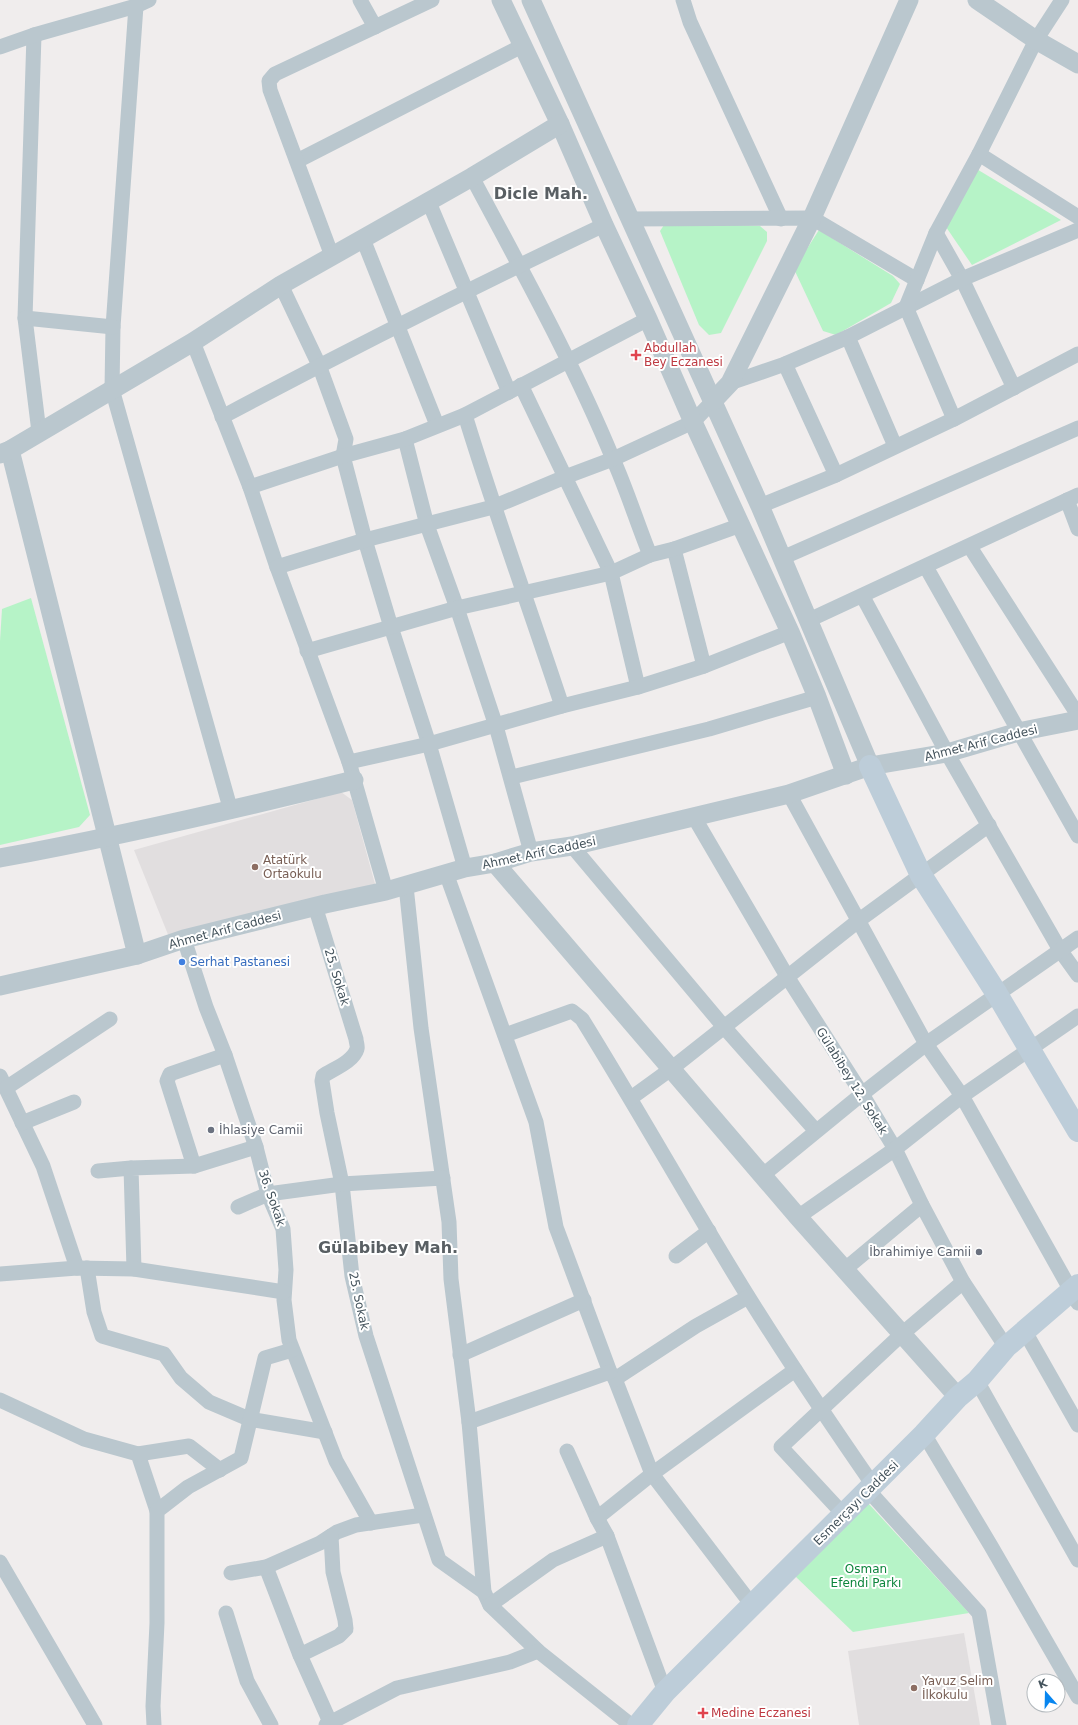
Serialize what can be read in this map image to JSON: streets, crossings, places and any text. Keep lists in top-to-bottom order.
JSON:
{
  "streets": {
    "main road": ["Esmerçayı Caddesi"],
    "street": [
      "Ahmet Arif Caddesi",
      "25. Sokak",
      "Gülabibey 12. Sokak",
      "36. Sokak"
    ]
  },
  "crossings": [
    ["Ahmet Arif Caddesi", "25. Sokak"],
    ["Ahmet Arif Caddesi", "Gülabibey 12. Sokak"],
    ["Ahmet Arif Caddesi", "36. Sokak"],
    ["Gülabibey 12. Sokak", "Esmerçayı Caddesi"]
  ],
  "districts": ["Dicle Mah.", "Gülabibey Mah."],
  "parks": ["Osman Efendi Parkı"],
  "places": {
    "health": ["Abdullah Bey Eczanesi", "Medine Eczanesi"],
    "other": [
      "Atatürk Ortaokulu",
      "Serhat Pastanesi",
      "İhlasiye Camii",
      "İbrahimiye Camii",
      "Yavuz Selim İlkokulu"
    ]
  },
  "north": "top"
}
